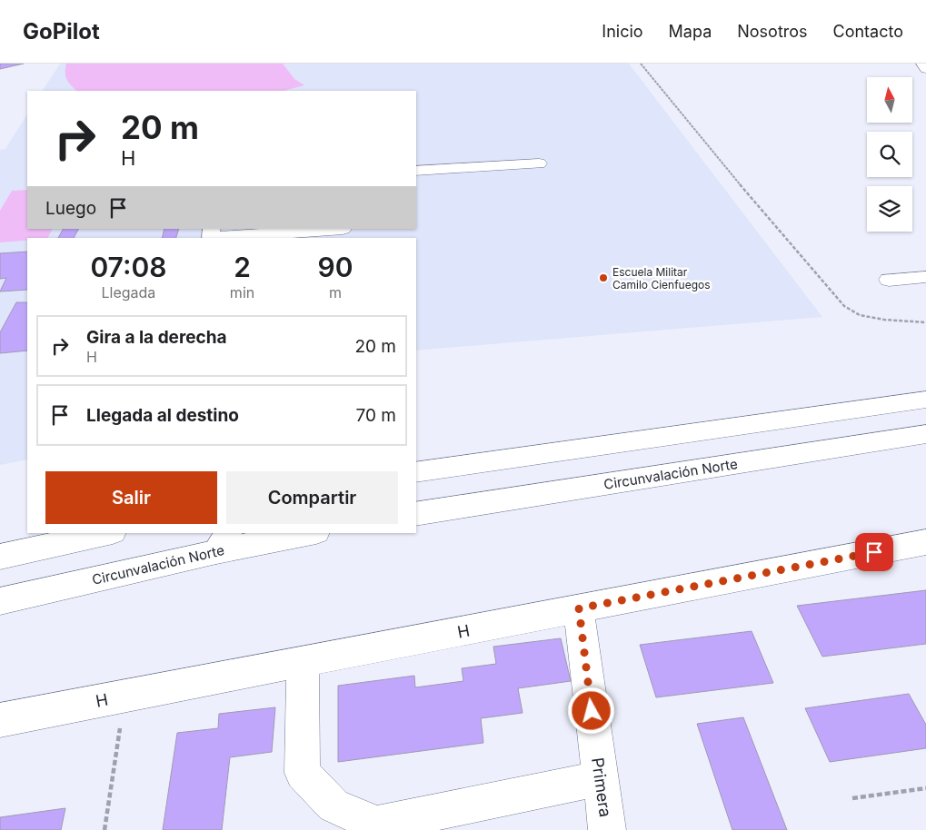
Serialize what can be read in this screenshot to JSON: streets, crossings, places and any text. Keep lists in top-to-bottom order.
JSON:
{
  "streets": {
    "main road": ["Circunvalación Norte", "H", "Primera"]
  },
  "crossings": [
    ["H", "Primera"]
  ],
  "places": ["Escuela Militar Camilo Cienfuegos"],
  "north": "top",
  "page": {
    "header": "GoPilot",
    "nav": [
      "Inicio",
      "Mapa",
      "Nosotros",
      "Contacto"
    ],
    "turn": ["20 m", "H"],
    "then": "Luego",
    "eta": [
      "07:08",
      "Llegada",
      "2",
      "min",
      "90",
      "m"
    ],
    "list": [
      {
        "name": "Gira a la derecha",
        "note": "H",
        "value": "20 m"
      },
      {
        "name": "Llegada al destino",
        "value": "70 m"
      }
    ],
    "buttons": ["Salir", "Compartir"]
  }
}
